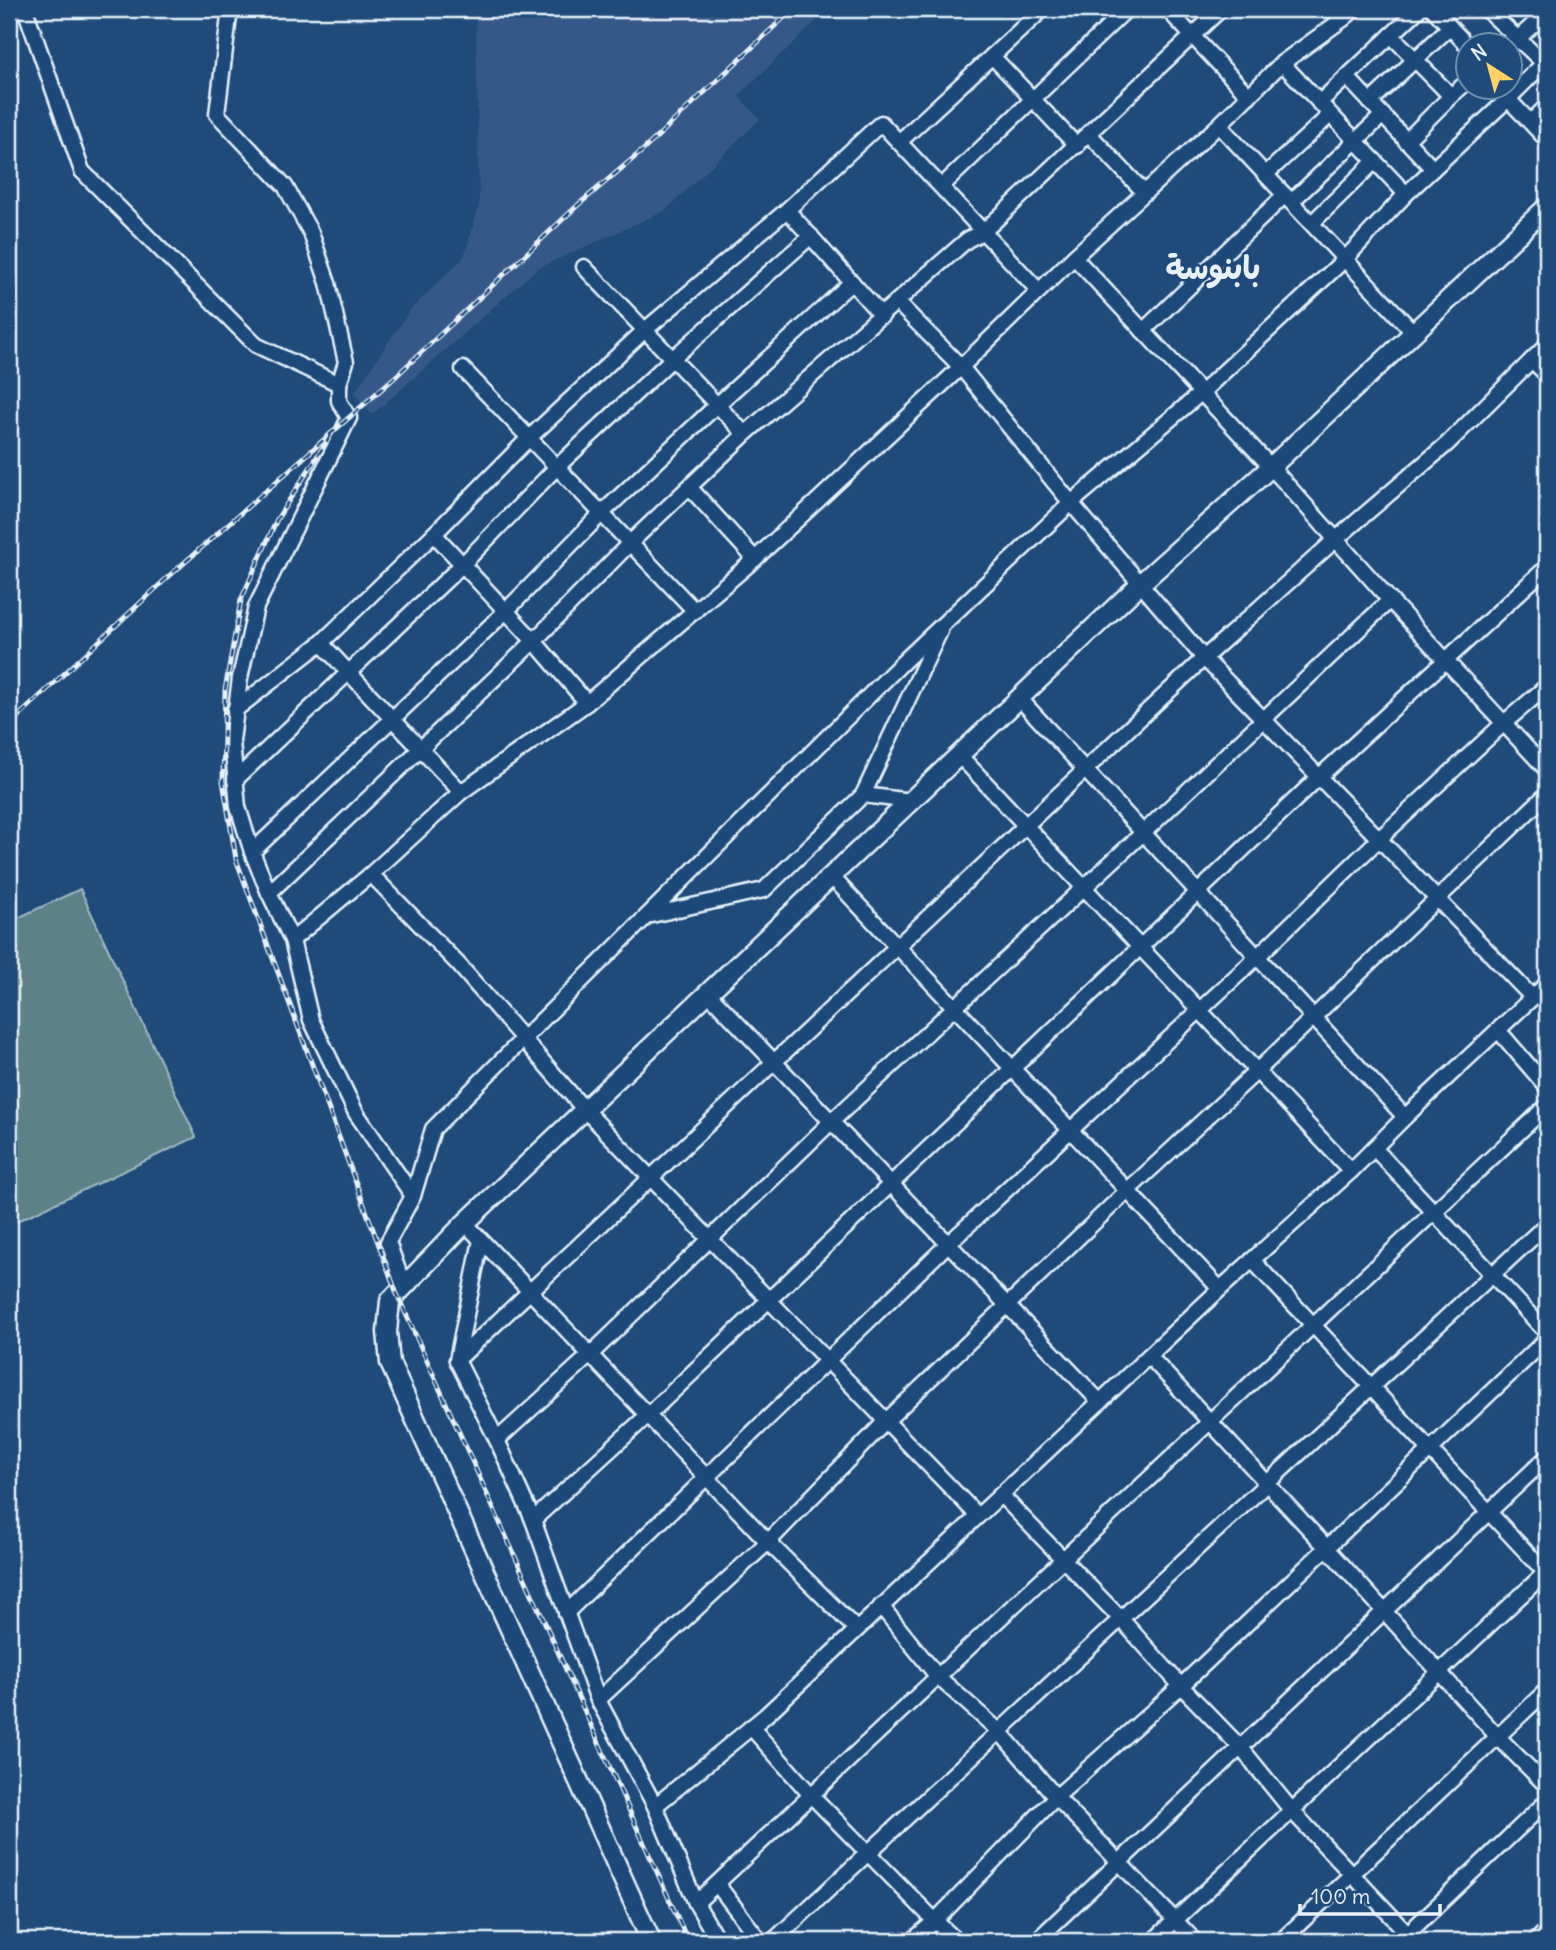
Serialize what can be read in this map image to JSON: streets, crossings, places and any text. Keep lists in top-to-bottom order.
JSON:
{
  "districts": ["بابنوسة"],
  "scale_bar": "100 m",
  "north": "top left"
}
